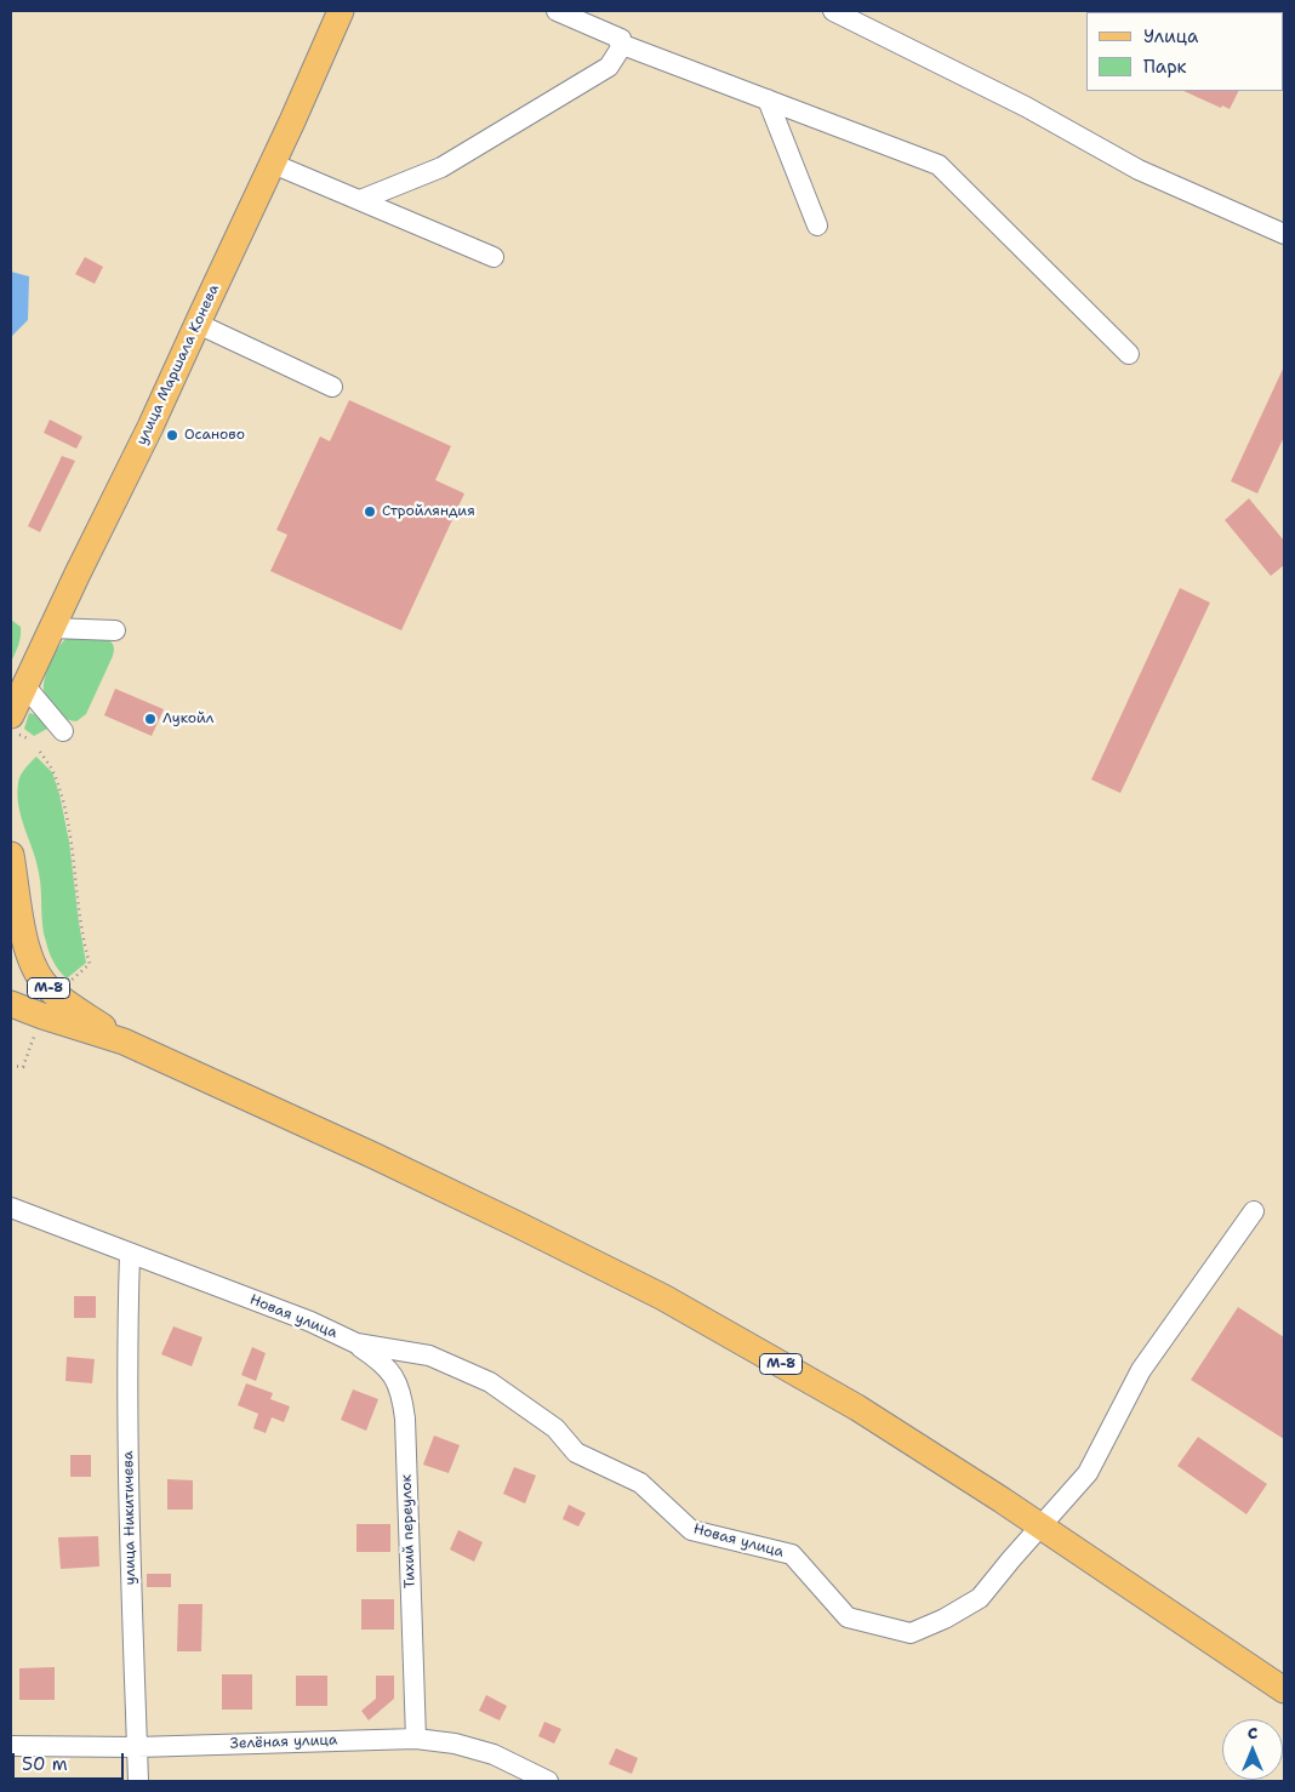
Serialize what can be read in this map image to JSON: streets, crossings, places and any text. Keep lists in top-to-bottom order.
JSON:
{
  "streets": {
    "main road": ["улица Маршала Конева", "М-8"],
    "street": [
      "Новая улица",
      "улица Никитичева",
      "Тихий переулок",
      "Зелёная улица"
    ]
  },
  "crossings": [
    ["М-8", "Новая улица"],
    ["Новая улица", "улица Никитичева"],
    ["Новая улица", "Тихий переулок"],
    ["улица Никитичева", "Зелёная улица"],
    ["Тихий переулок", "Зелёная улица"]
  ],
  "places": ["Осаново", "Стройляндия", "Лукойл"],
  "legend": ["Улица", "Парк"],
  "scale_bar": "50 m",
  "north": "top"
}
